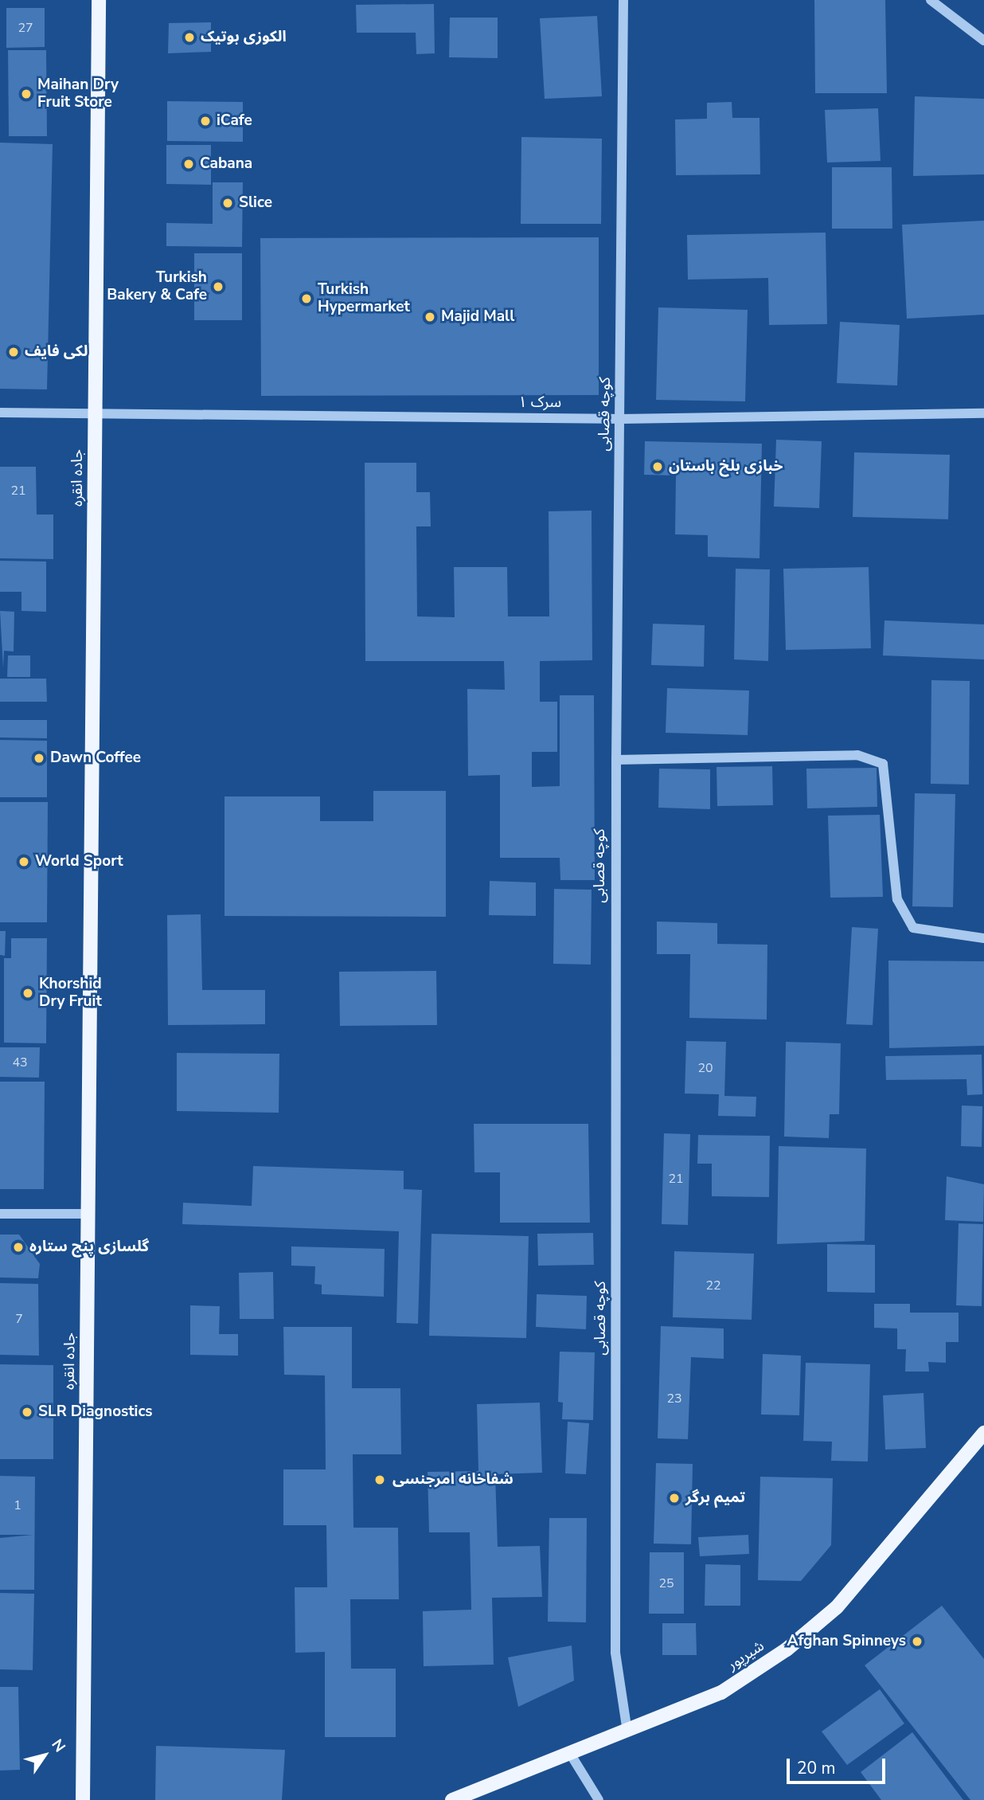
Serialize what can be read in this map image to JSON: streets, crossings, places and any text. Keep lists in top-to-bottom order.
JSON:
{
  "streets": {
    "main road": ["جاده انقره", "جادہ انقرہ", "شیرپور"],
    "street": ["سرک ۱", "کوچه قصابی"]
  },
  "crossings": [
    ["سرک ۱", "کوچه قصابی"],
    ["سرک ۱", "جاده انقره"],
    ["کوچه قصابی", "شیرپور"],
    ["جاده انقره", "جادہ انقرہ"]
  ],
  "places": [
    "الکوزی بوتیک",
    "Maihan Dry Fruit Store",
    "iCafe",
    "Cabana",
    "Slice",
    "Turkish Bakery & Cafe",
    "Turkish Hypermarket",
    "Majid Mall",
    "لکی فایف",
    "خبازی بلخ باستان",
    "Dawn Coffee",
    "World Sport",
    "Khorshid Dry Fruit",
    "گلسازی پنج ستاره",
    "SLR Diagnostics",
    "شفاخانه امرجنسی",
    "تمیم برگر",
    "Afghan Spinneys"
  ],
  "house_numbers": [
    "27",
    "21",
    "43",
    "20",
    "21",
    "22",
    "7",
    "23",
    "1",
    "25"
  ],
  "scale_bar": "20 m",
  "north": "top right"
}
